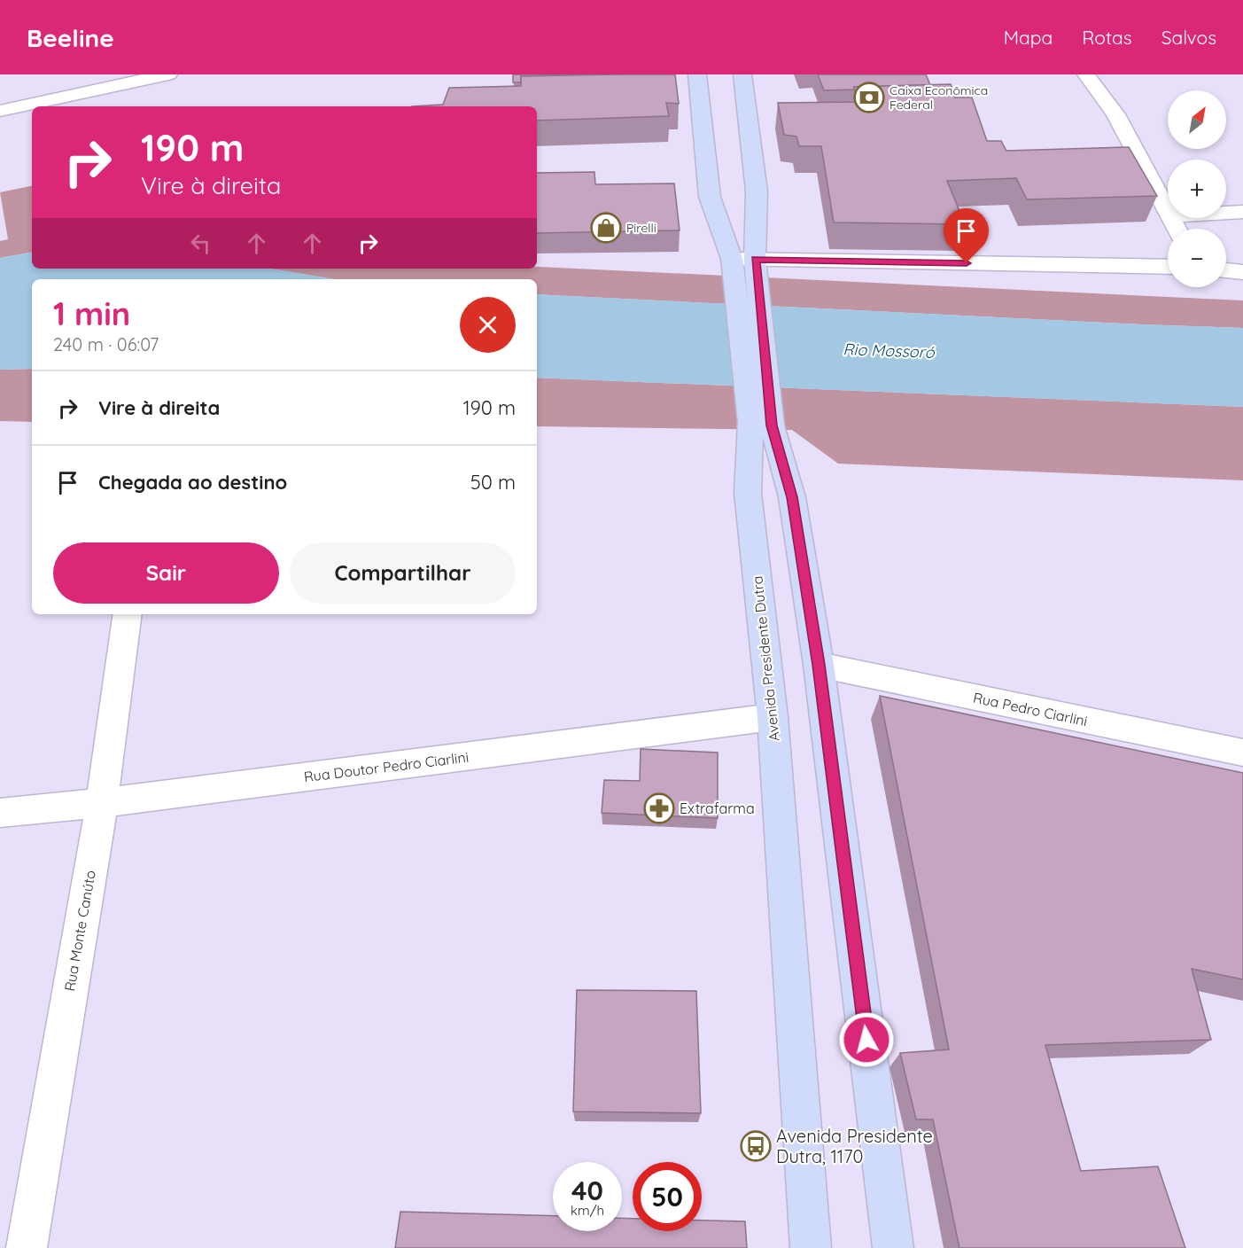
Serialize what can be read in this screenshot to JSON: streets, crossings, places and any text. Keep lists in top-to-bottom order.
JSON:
{
  "streets": {
    "main road": ["Avenida Presidente Dutra"],
    "street": ["Rua Pedro Ciarlini", "Rua Doutor Pedro Ciarlini", "Rua Monte Canúto"]
  },
  "crossings": [
    ["Avenida Presidente Dutra", "Rua Pedro Ciarlini"],
    ["Avenida Presidente Dutra", "Rua Doutor Pedro Ciarlini"],
    ["Rua Doutor Pedro Ciarlini", "Rua Monte Canúto"]
  ],
  "water": ["Rio Mossoró"],
  "places": {
    "bank": ["Caixa Econômica Federal"],
    "shop": ["Pirelli"],
    "pharmacy": ["Extrafarma"],
    "bus stop": ["Avenida Presidente Dutra, 1170"]
  },
  "north": "top right",
  "page": {
    "header": "Beeline",
    "nav": ["Mapa", "Rotas", "Salvos"],
    "map_buttons": ["+", "−"],
    "turn": ["190 m", "Vire à direita"],
    "heading": ["1 min", "240 m · 06:07"],
    "list": [
      {
        "name": "Vire à direita",
        "value": "190 m"
      },
      {
        "name": "Chegada ao destino",
        "value": "50 m"
      }
    ],
    "buttons": ["Sair", "Compartilhar"],
    "speed": "40 km/h",
    "limit": "50"
  }
}
